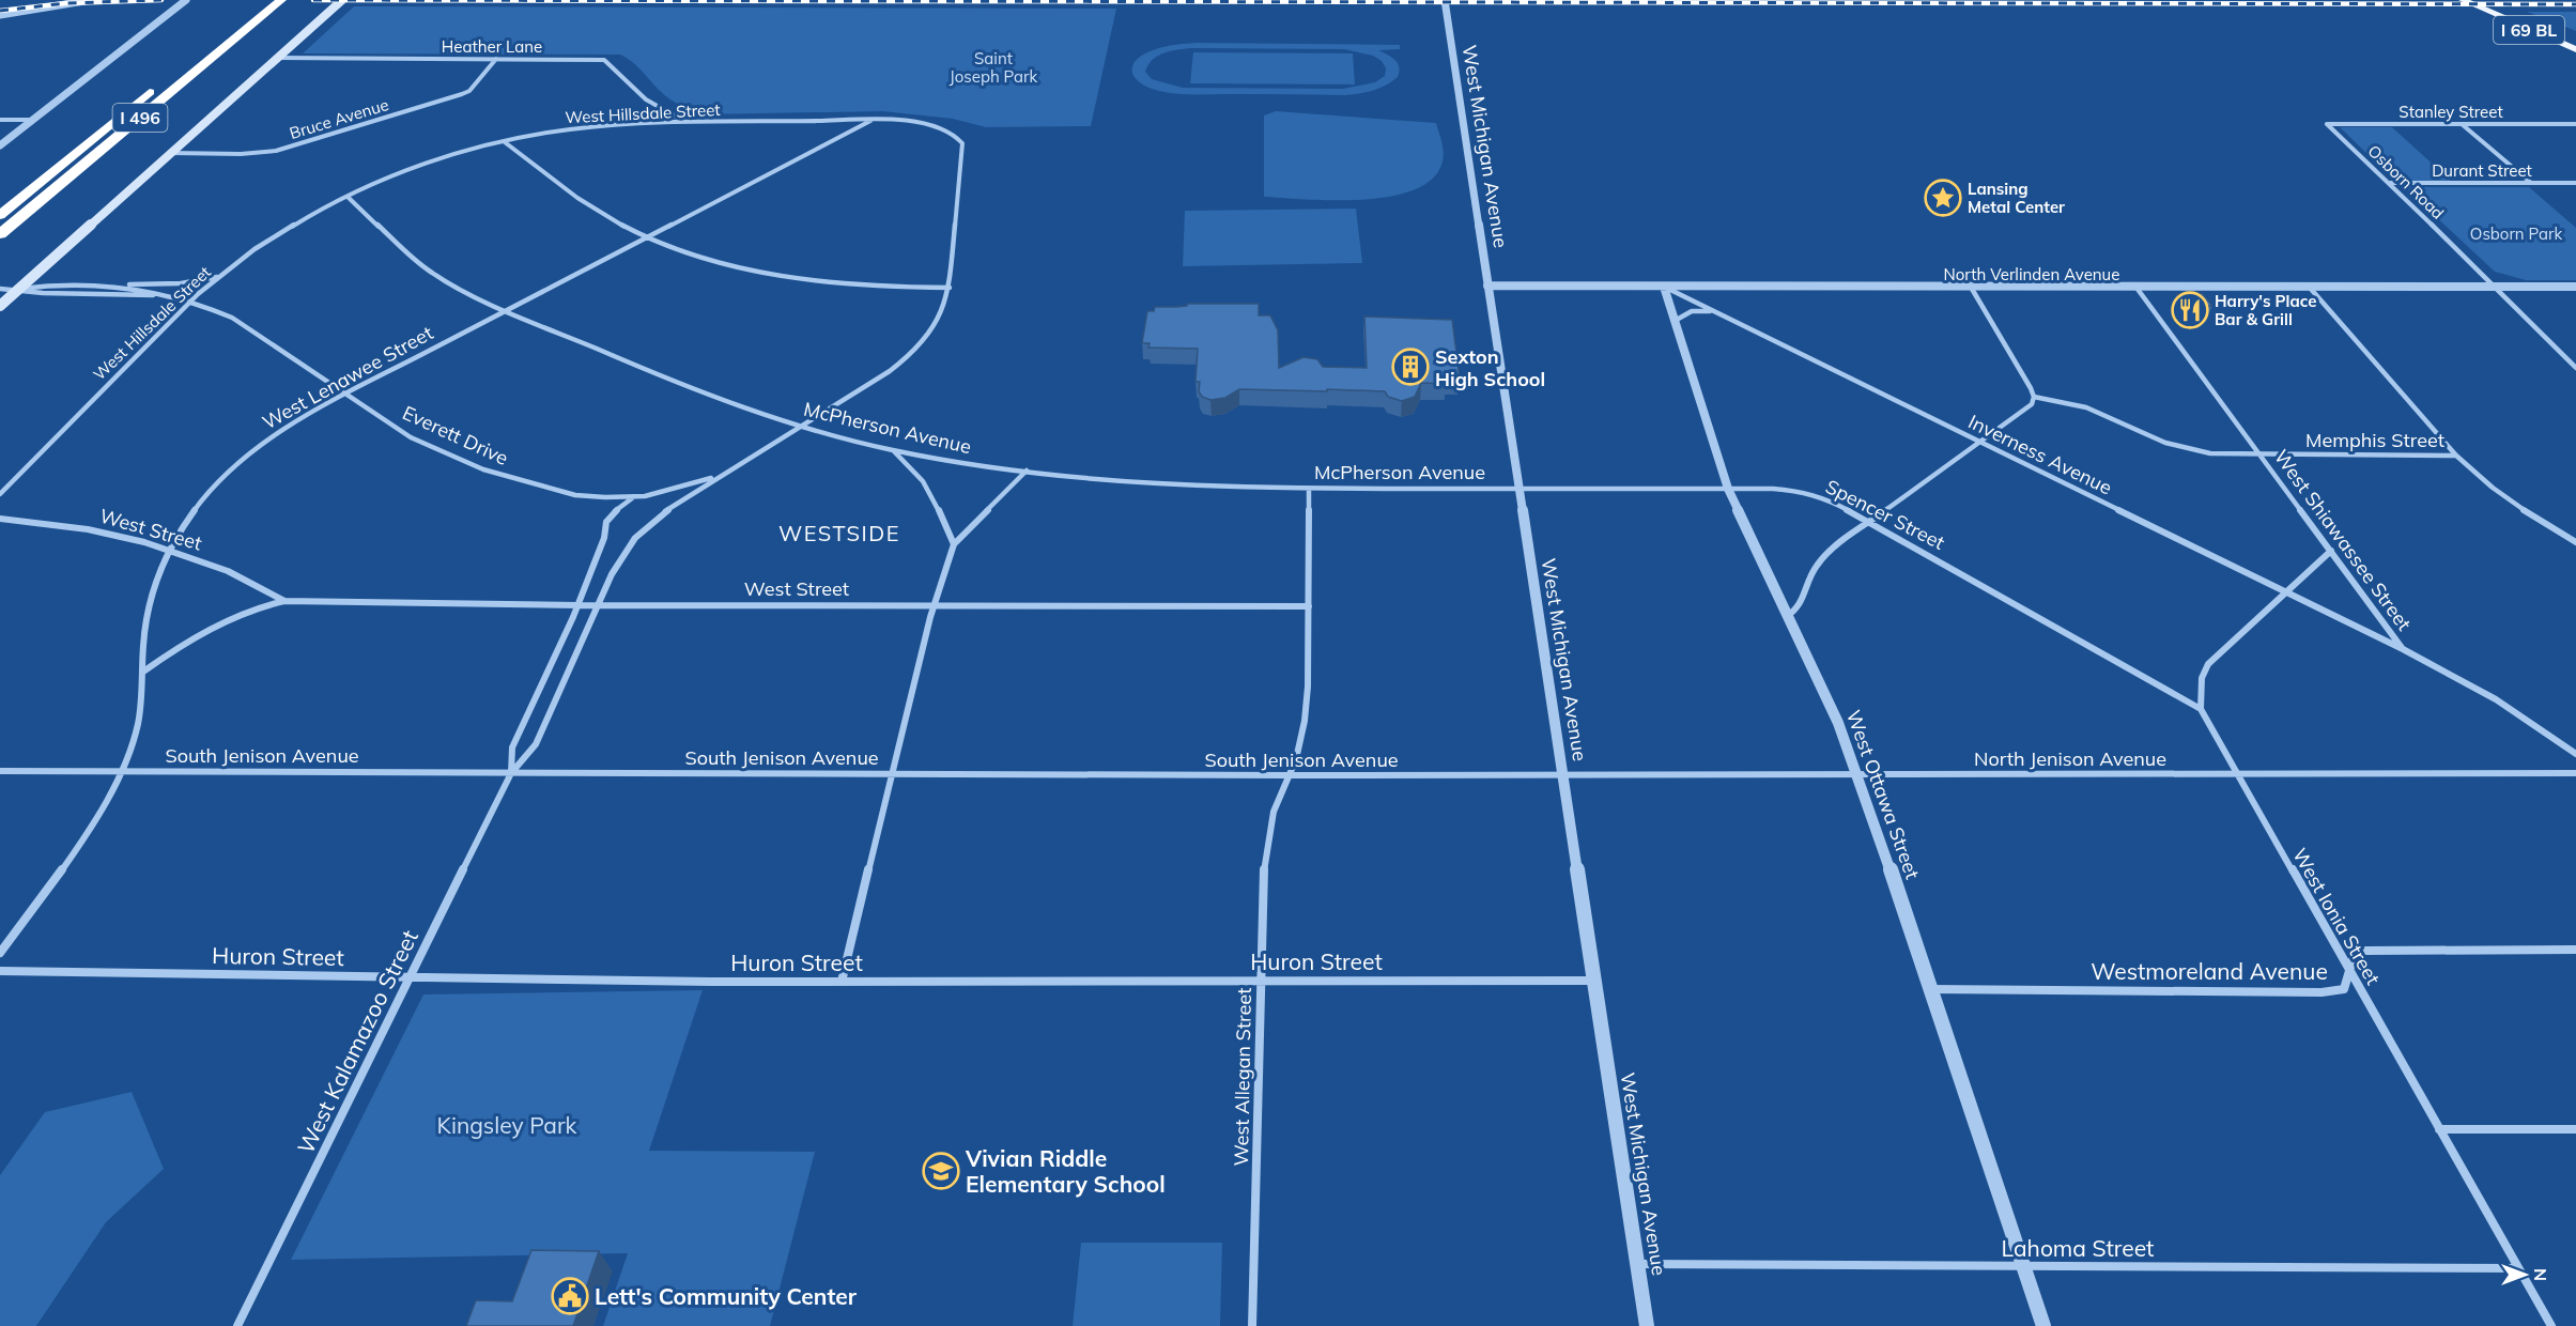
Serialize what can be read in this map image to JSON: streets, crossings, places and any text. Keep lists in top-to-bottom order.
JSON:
{
  "streets": {
    "highway": ["I 496"],
    "main road": ["I 69 BL"],
    "street": [
      "Heather Lane",
      "Stanley Street",
      "West Hillsdale Street",
      "Bruce Avenue",
      "West Michigan Avenue",
      "Durant Street",
      "Osborn Road",
      "North Verlinden Avenue",
      "West Lenawee Street",
      "McPherson Avenue",
      "Everett Drive",
      "Memphis Street",
      "Inverness Avenue",
      "Spencer Street",
      "West Street",
      "West Shiawassee Street",
      "South Jenison Avenue",
      "North Jenison Avenue",
      "West Ottawa Street",
      "West Ionia Street",
      "Huron Street",
      "Westmoreland Avenue",
      "West Kalamazoo Street",
      "West Allegan Street",
      "Lahoma Street"
    ]
  },
  "crossings": [
    ["Heather Lane", "West Hillsdale Street"],
    ["Heather Lane", "Bruce Avenue"],
    ["Stanley Street", "Osborn Road"],
    ["West Hillsdale Street", "West Lenawee Street"],
    ["West Hillsdale Street", "McPherson Avenue"],
    ["West Hillsdale Street", "Everett Drive"],
    ["West Hillsdale Street", "West Kalamazoo Street"],
    ["West Michigan Avenue", "North Verlinden Avenue"],
    ["West Michigan Avenue", "McPherson Avenue"],
    ["West Michigan Avenue", "Spencer Street"],
    ["West Michigan Avenue", "South Jenison Avenue"],
    ["West Michigan Avenue", "North Jenison Avenue"],
    ["West Michigan Avenue", "Huron Street"],
    ["West Michigan Avenue", "Lahoma Street"],
    ["Durant Street", "Osborn Road"],
    ["Osborn Road", "North Verlinden Avenue"],
    ["North Verlinden Avenue", "Inverness Avenue"],
    ["North Verlinden Avenue", "West Shiawassee Street"],
    ["North Verlinden Avenue", "West Ottawa Street"],
    ["West Lenawee Street", "McPherson Avenue"],
    ["West Lenawee Street", "Everett Drive"],
    ["West Lenawee Street", "West Street"],
    ["West Lenawee Street", "South Jenison Avenue"],
    ["McPherson Avenue", "Spencer Street"],
    ["McPherson Avenue", "West Kalamazoo Street"],
    ["McPherson Avenue", "West Allegan Street"],
    ["Everett Drive", "West Kalamazoo Street"],
    ["Memphis Street", "West Shiawassee Street"],
    ["Inverness Avenue", "West Shiawassee Street"],
    ["Inverness Avenue", "West Ottawa Street"],
    ["Spencer Street", "West Ottawa Street"],
    ["Spencer Street", "West Ionia Street"],
    ["West Street", "West Kalamazoo Street"],
    ["West Street", "West Allegan Street"],
    ["South Jenison Avenue", "North Jenison Avenue"],
    ["South Jenison Avenue", "West Kalamazoo Street"],
    ["South Jenison Avenue", "West Allegan Street"],
    ["North Jenison Avenue", "West Ottawa Street"],
    ["North Jenison Avenue", "West Ionia Street"],
    ["West Ottawa Street", "Westmoreland Avenue"],
    ["West Ottawa Street", "Lahoma Street"],
    ["West Ionia Street", "Westmoreland Avenue"],
    ["West Ionia Street", "Lahoma Street"],
    ["Huron Street", "West Kalamazoo Street"],
    ["Huron Street", "West Allegan Street"]
  ],
  "districts": ["WESTSIDE"],
  "parks": ["Saint Joseph Park", "Osborn Park", "Kingsley Park"],
  "places": {
    "place": ["Lansing Metal Center"],
    "restaurant": ["Harry's Place Bar & Grill"],
    "building": ["Sexton High School"],
    "school or university": ["Vivian Riddle Elementary School"],
    "public building": ["Lett's Community Center"]
  },
  "north": "right"
}
